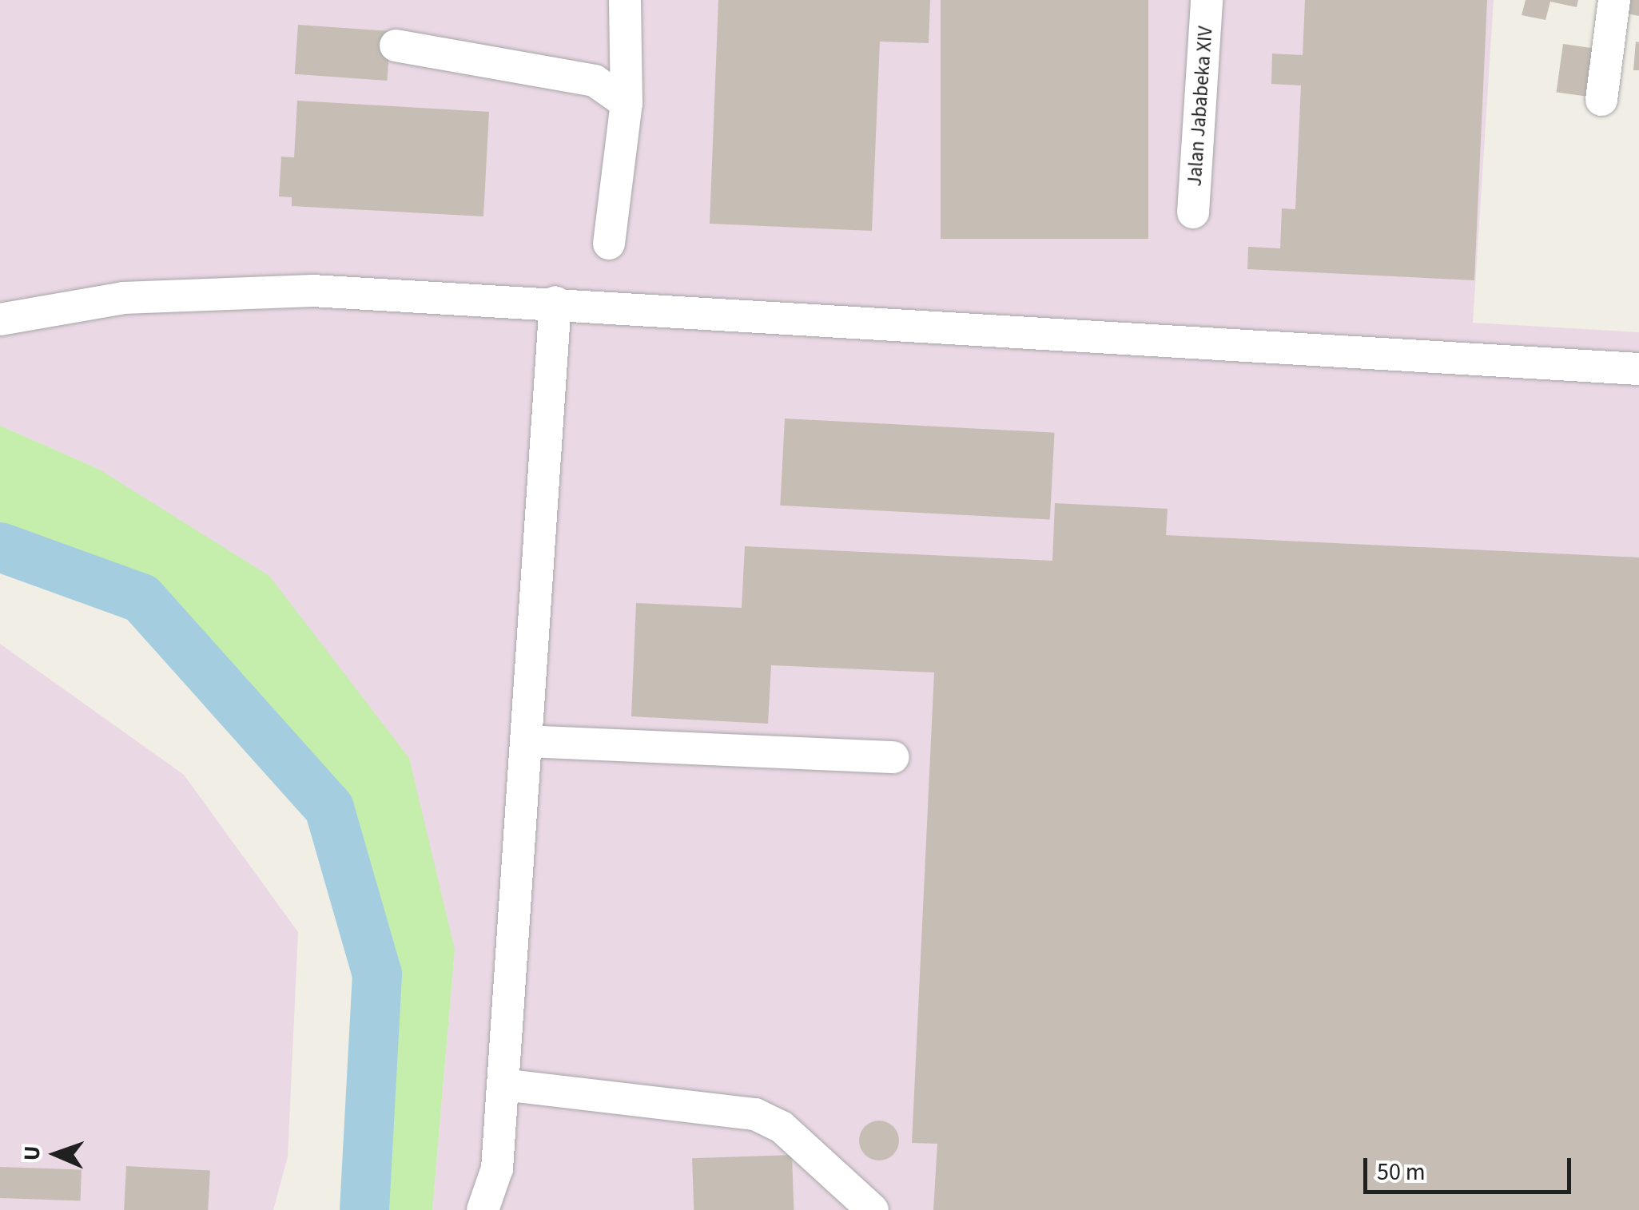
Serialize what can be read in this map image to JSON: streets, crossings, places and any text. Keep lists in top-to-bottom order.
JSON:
{
  "streets": {
    "street": ["Jalan Jababeka XIV"]
  },
  "scale_bar": "50 m",
  "north": "left"
}
